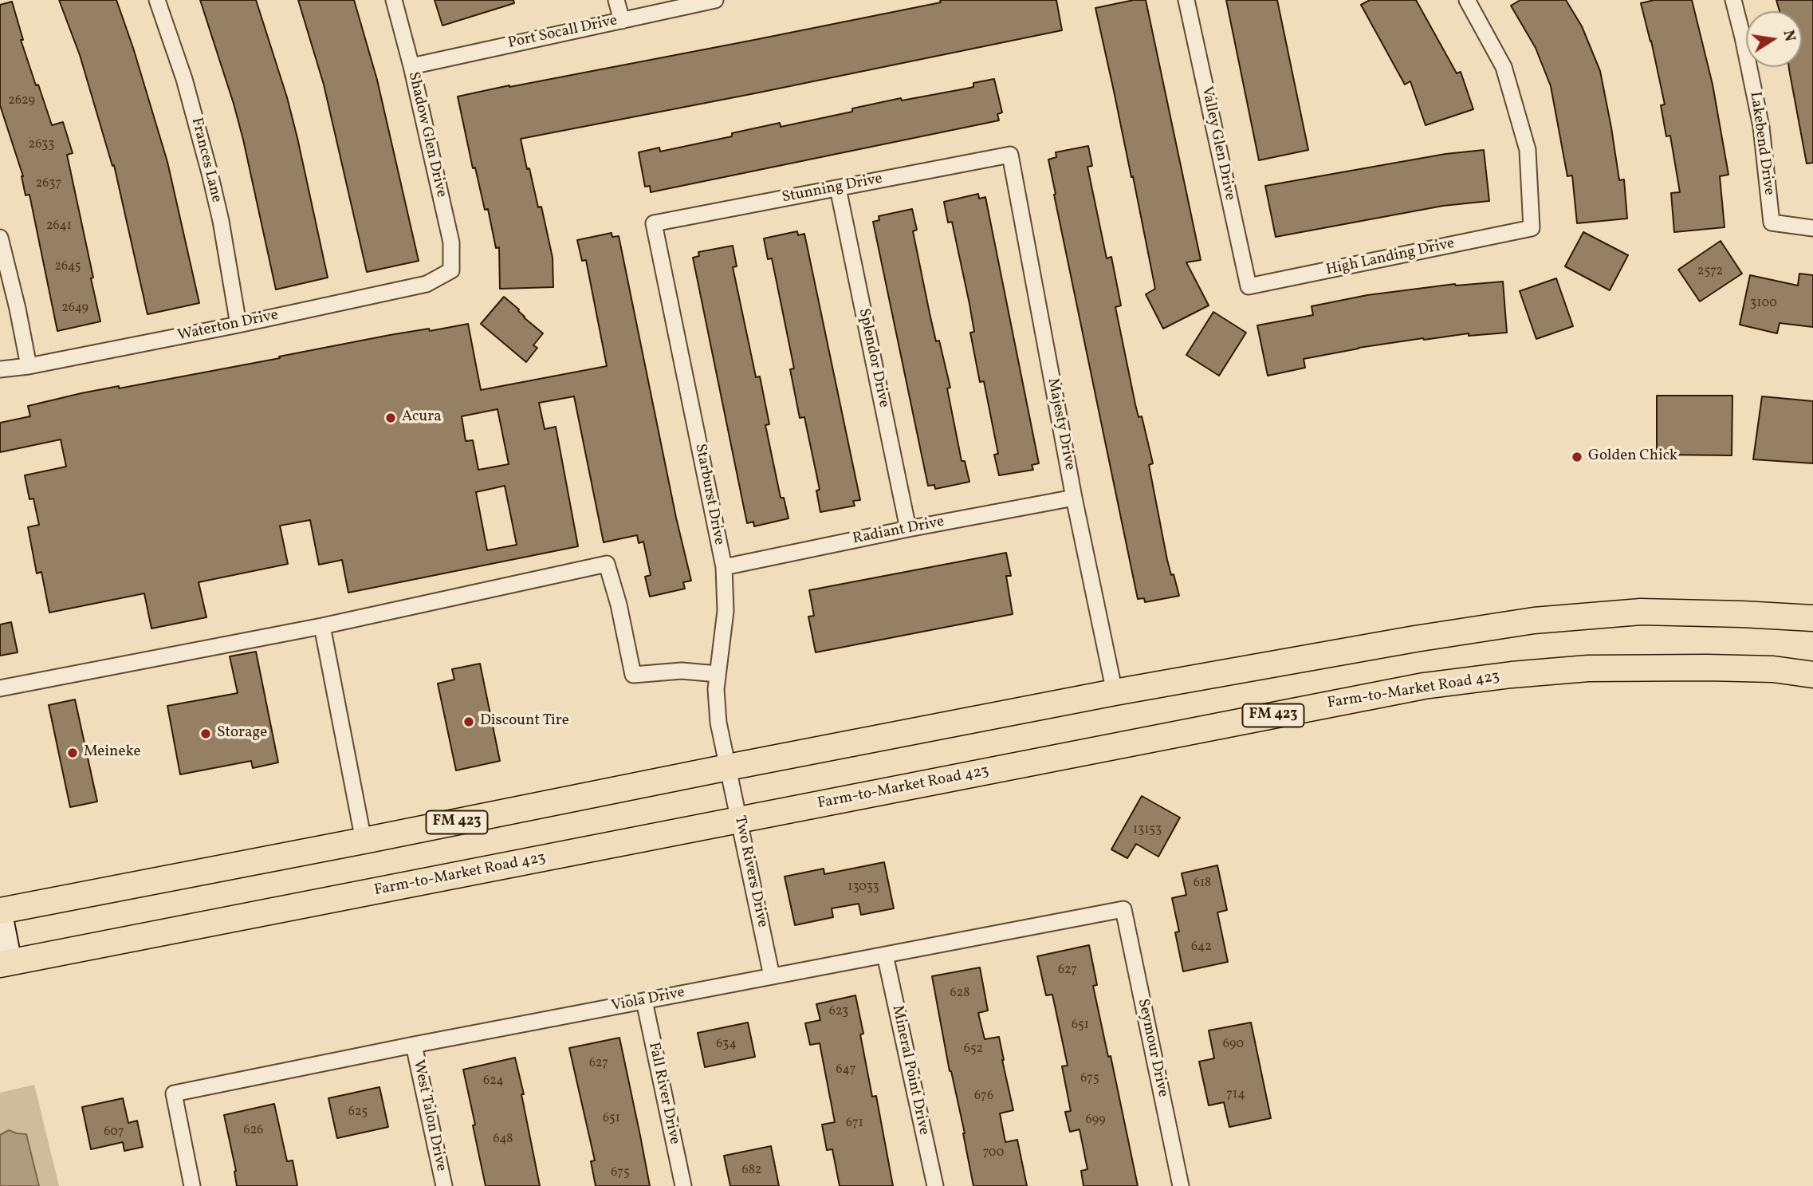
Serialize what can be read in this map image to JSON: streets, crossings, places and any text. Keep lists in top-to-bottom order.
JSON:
{
  "streets": {
    "main road": ["Farm-to-Market Road 423", "FM 423"],
    "street": [
      "Port Socall Drive",
      "Shadow Glen Drive",
      "Valley Glen Drive",
      "Lakebend Drive",
      "Frances Lane",
      "Stunning Drive",
      "High Landing Drive",
      "Waterton Drive",
      "Splendor Drive",
      "Majesty Drive",
      "Starburst Drive",
      "Radiant Drive",
      "Two Rivers Drive",
      "Viola Drive",
      "Seymour Drive",
      "Mineral Point Drive",
      "Fall River Drive",
      "West Talon Drive"
    ]
  },
  "crossings": [
    ["Port Socall Drive", "Shadow Glen Drive"],
    ["Shadow Glen Drive", "Waterton Drive"],
    ["Valley Glen Drive", "High Landing Drive"],
    ["Frances Lane", "Waterton Drive"],
    ["Stunning Drive", "Splendor Drive"],
    ["Stunning Drive", "Majesty Drive"],
    ["Stunning Drive", "Starburst Drive"],
    ["Splendor Drive", "Radiant Drive"],
    ["Majesty Drive", "Radiant Drive"],
    ["Majesty Drive", "FM 423"],
    ["Starburst Drive", "Radiant Drive"],
    ["Starburst Drive", "FM 423"],
    ["Starburst Drive", "Two Rivers Drive"],
    ["Farm-to-Market Road 423", "Two Rivers Drive"],
    ["FM 423", "Two Rivers Drive"],
    ["Two Rivers Drive", "Viola Drive"],
    ["Viola Drive", "Seymour Drive"],
    ["Viola Drive", "Mineral Point Drive"],
    ["Viola Drive", "Fall River Drive"],
    ["Viola Drive", "West Talon Drive"]
  ],
  "places": [
    "Acura",
    "Golden Chick",
    "Discount Tire",
    "Storage",
    "Meineke"
  ],
  "house_numbers": [
    "2629",
    "2633",
    "2637",
    "2641",
    "2645",
    "2572",
    "3100",
    "2649",
    "13153",
    "618",
    "13033",
    "642",
    "627",
    "628",
    "623",
    "651",
    "634",
    "690",
    "652",
    "627",
    "647",
    "675",
    "624",
    "714",
    "676",
    "625",
    "651",
    "699",
    "671",
    "626",
    "607",
    "648",
    "700",
    "682",
    "675"
  ],
  "north": "right"
}
